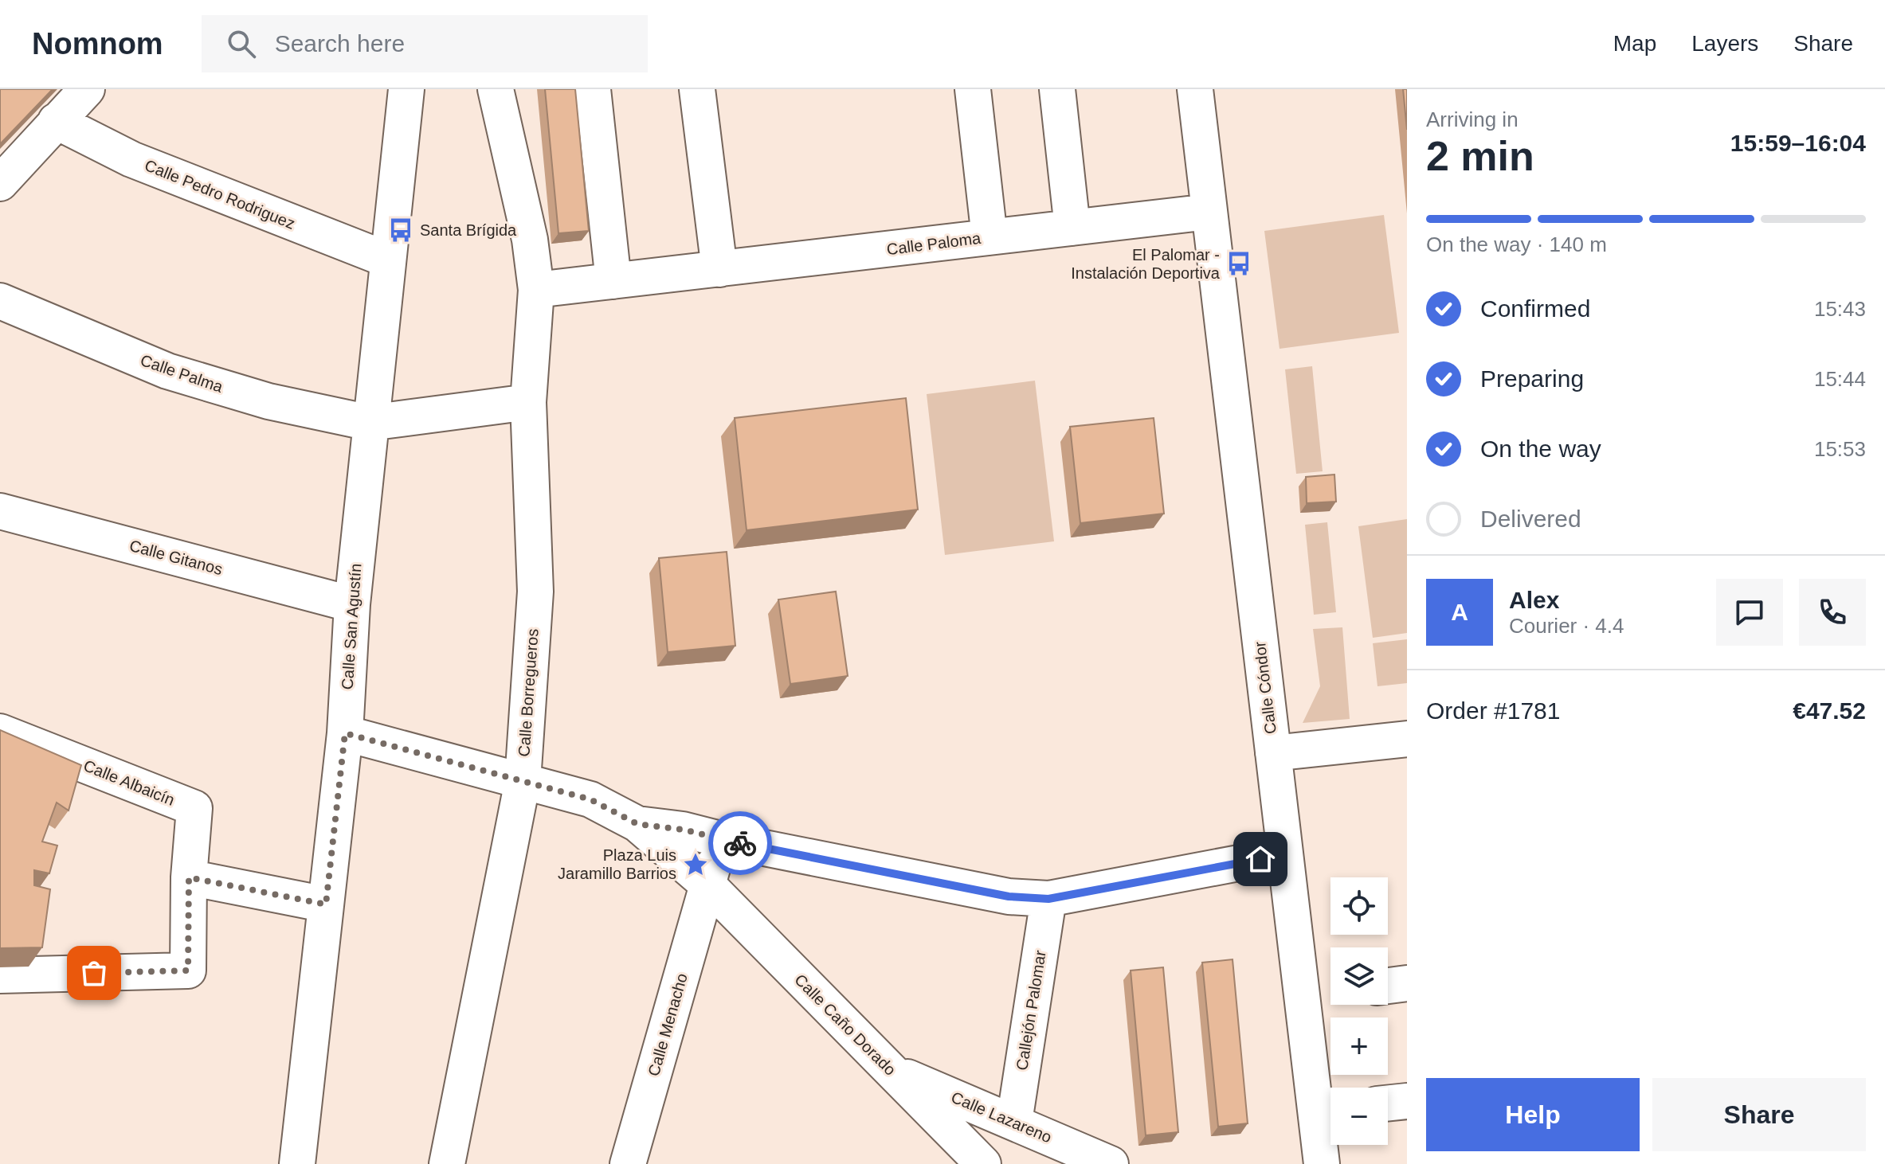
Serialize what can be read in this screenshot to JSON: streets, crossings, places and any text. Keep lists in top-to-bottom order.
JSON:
{
  "streets": {
    "street": [
      "Calle Pedro Rodriguez",
      "Calle Paloma",
      "Calle Palma",
      "Calle Gitanos",
      "Calle San Agustín",
      "Calle Cóndor",
      "Calle Borregueros",
      "Calle Albaicín",
      "Callejón Palomar",
      "Calle Menacho",
      "Calle Caño Dorado",
      "Calle Lazareno"
    ]
  },
  "crossings": [
    ["Calle Pedro Rodriguez", "Calle San Agustín"],
    ["Calle Paloma", "Calle Cóndor"],
    ["Calle Paloma", "Calle Borregueros"],
    ["Calle Palma", "Calle San Agustín"],
    ["Calle Palma", "Calle Borregueros"],
    ["Calle Gitanos", "Calle San Agustín"],
    ["Callejón Palomar", "Calle Lazareno"],
    ["Calle Menacho", "Calle Caño Dorado"],
    ["Calle Caño Dorado", "Calle Lazareno"]
  ],
  "places": {
    "bus stop": ["Santa Brígida", "El Palomar - Instalación Deportiva"],
    "place": ["Plaza Luis Jaramillo Barrios"]
  },
  "page": {
    "header": "Nomnom",
    "search": "Search here",
    "nav": ["Map", "Layers", "Share"],
    "heading": ["2 min", "Arriving in", "15:59–16:04"],
    "panel": [
      "Alex",
      "Courier · 4.4",
      "Order #1781",
      "€47.52"
    ],
    "bar": "On the way · 140 m",
    "list": [
      ["Confirmed", "15:43"],
      ["Preparing", "15:44"],
      ["On the way", "15:53"],
      "Delivered"
    ],
    "round": "A",
    "map_buttons": ["+", "−"],
    "buttons": ["Help", "Share"]
  }
}
